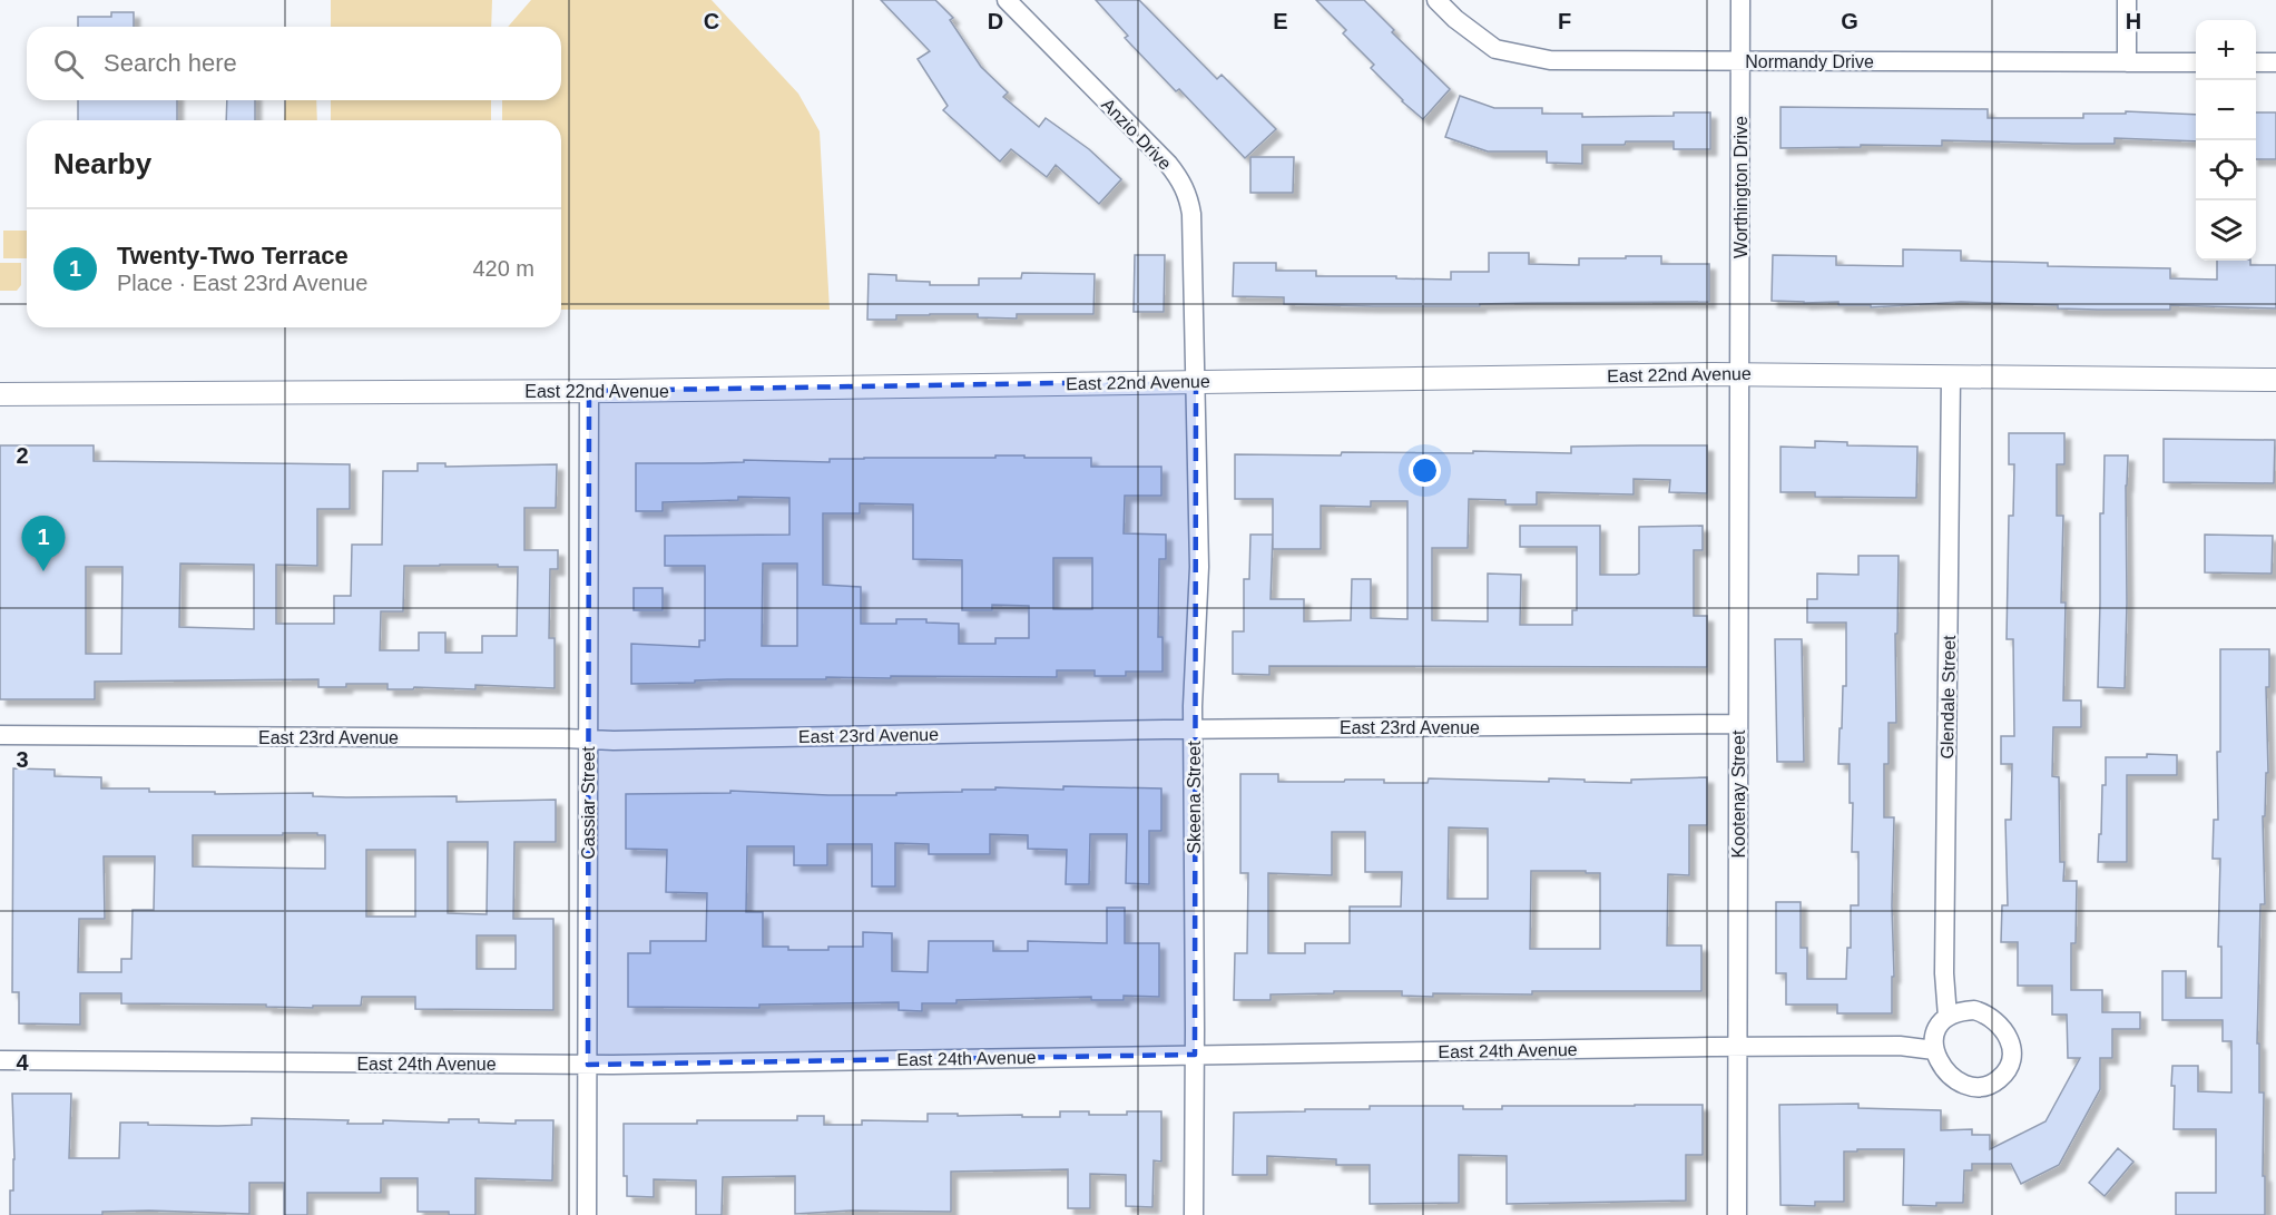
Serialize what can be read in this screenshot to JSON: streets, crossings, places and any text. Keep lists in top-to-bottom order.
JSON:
{
  "streets": {
    "street": [
      "Normandy Drive",
      "Anzio Drive",
      "Worthington Drive",
      "East 22nd Avenue",
      "Glendale Street",
      "East 23rd Avenue",
      "Kootenay Street",
      "Skeena Street",
      "Cassiar Street",
      "East 24th Avenue"
    ]
  },
  "crossings": [
    ["Normandy Drive", "Worthington Drive"],
    ["Anzio Drive", "East 22nd Avenue"],
    ["Anzio Drive", "Skeena Street"],
    ["Worthington Drive", "East 22nd Avenue"],
    ["Worthington Drive", "Kootenay Street"],
    ["East 22nd Avenue", "Glendale Street"],
    ["East 22nd Avenue", "Kootenay Street"],
    ["East 22nd Avenue", "Skeena Street"],
    ["East 22nd Avenue", "Cassiar Street"],
    ["Glendale Street", "East 24th Avenue"],
    ["East 23rd Avenue", "Kootenay Street"],
    ["East 23rd Avenue", "Skeena Street"],
    ["East 23rd Avenue", "Cassiar Street"],
    ["Kootenay Street", "East 24th Avenue"],
    ["Skeena Street", "East 24th Avenue"],
    ["Cassiar Street", "East 24th Avenue"]
  ],
  "page": {
    "map_buttons": ["+", "−"],
    "search": "Search here",
    "heading": "Nearby",
    "list": [
      {
        "mark": "1",
        "name": "Twenty-Two Terrace",
        "note": "Place · East 23rd Avenue",
        "value": "420 m"
      }
    ],
    "pins": "1"
  },
  "grid": {
    "columns": [
      "C",
      "D",
      "E",
      "F",
      "G",
      "H"
    ],
    "rows": ["2", "3", "4"]
  }
}
